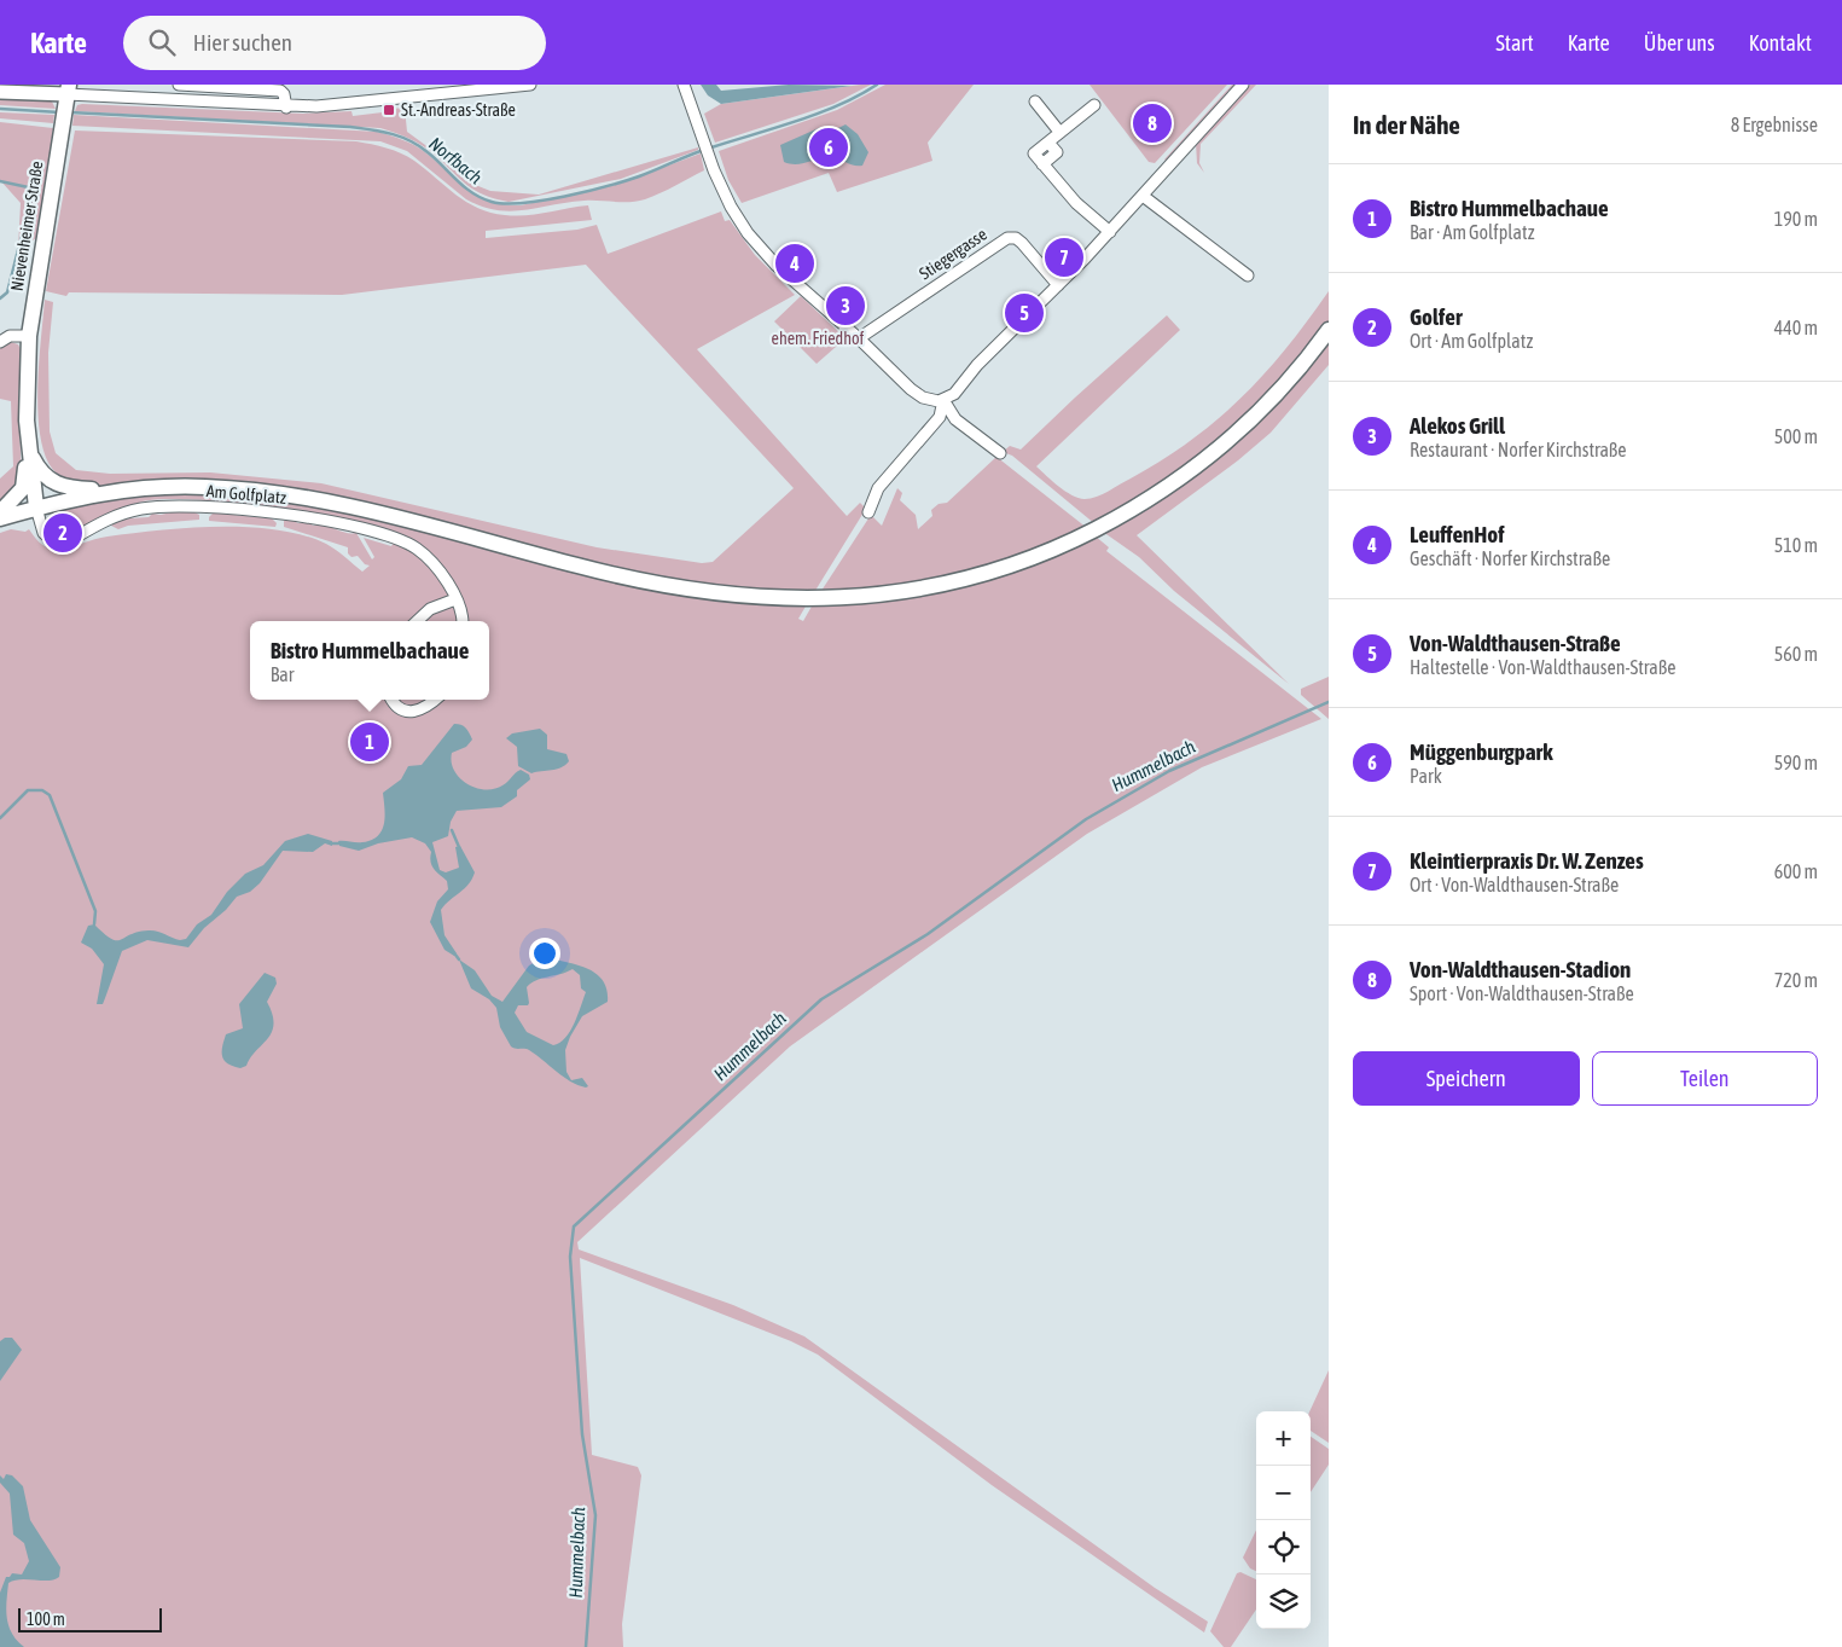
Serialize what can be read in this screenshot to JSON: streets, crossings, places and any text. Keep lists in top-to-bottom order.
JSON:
{
  "streets": {
    "main road": ["Nievenheimer Straße"],
    "street": ["Stiegergasse", "Am Golfplatz"]
  },
  "water": ["Norfbach", "Hummelbach"],
  "parks": ["ehem. Friedhof"],
  "places": {
    "transit": ["St.-Andreas-Straße"]
  },
  "scale_bar": "100 m",
  "page": {
    "header": "Karte",
    "search": "Hier suchen",
    "nav": [
      "Start",
      "Karte",
      "Über uns",
      "Kontakt"
    ],
    "heading": ["In der Nähe", "8 Ergebnisse"],
    "pins": [
      "8",
      "6",
      "7",
      "4",
      "3",
      "5",
      "2",
      "1"
    ],
    "list": [
      {
        "mark": "1",
        "name": "Bistro Hummelbachaue",
        "note": "Bar · Am Golfplatz",
        "value": "190 m"
      },
      {
        "mark": "2",
        "name": "Golfer",
        "note": "Ort · Am Golfplatz",
        "value": "440 m"
      },
      {
        "mark": "3",
        "name": "Alekos Grill",
        "note": "Restaurant · Norfer Kirchstraße",
        "value": "500 m"
      },
      {
        "mark": "4",
        "name": "LeuffenHof",
        "note": "Geschäft · Norfer Kirchstraße",
        "value": "510 m"
      },
      {
        "mark": "5",
        "name": "Von-Waldthausen-Straße",
        "note": "Haltestelle · Von-Waldthausen-Straße",
        "value": "560 m"
      },
      {
        "mark": "6",
        "name": "Müggenburgpark",
        "note": "Park",
        "value": "590 m"
      },
      {
        "mark": "7",
        "name": "Kleintierpraxis Dr. W. Zenzes",
        "note": "Ort · Von-Waldthausen-Straße",
        "value": "600 m"
      },
      {
        "mark": "8",
        "name": "Von-Waldthausen-Stadion",
        "note": "Sport · Von-Waldthausen-Straße",
        "value": "720 m"
      }
    ],
    "popup": ["Bistro Hummelbachaue", "Bar"],
    "buttons": ["Speichern", "Teilen"],
    "map_buttons": ["+", "−"],
    "scale": "100 m"
  }
}
